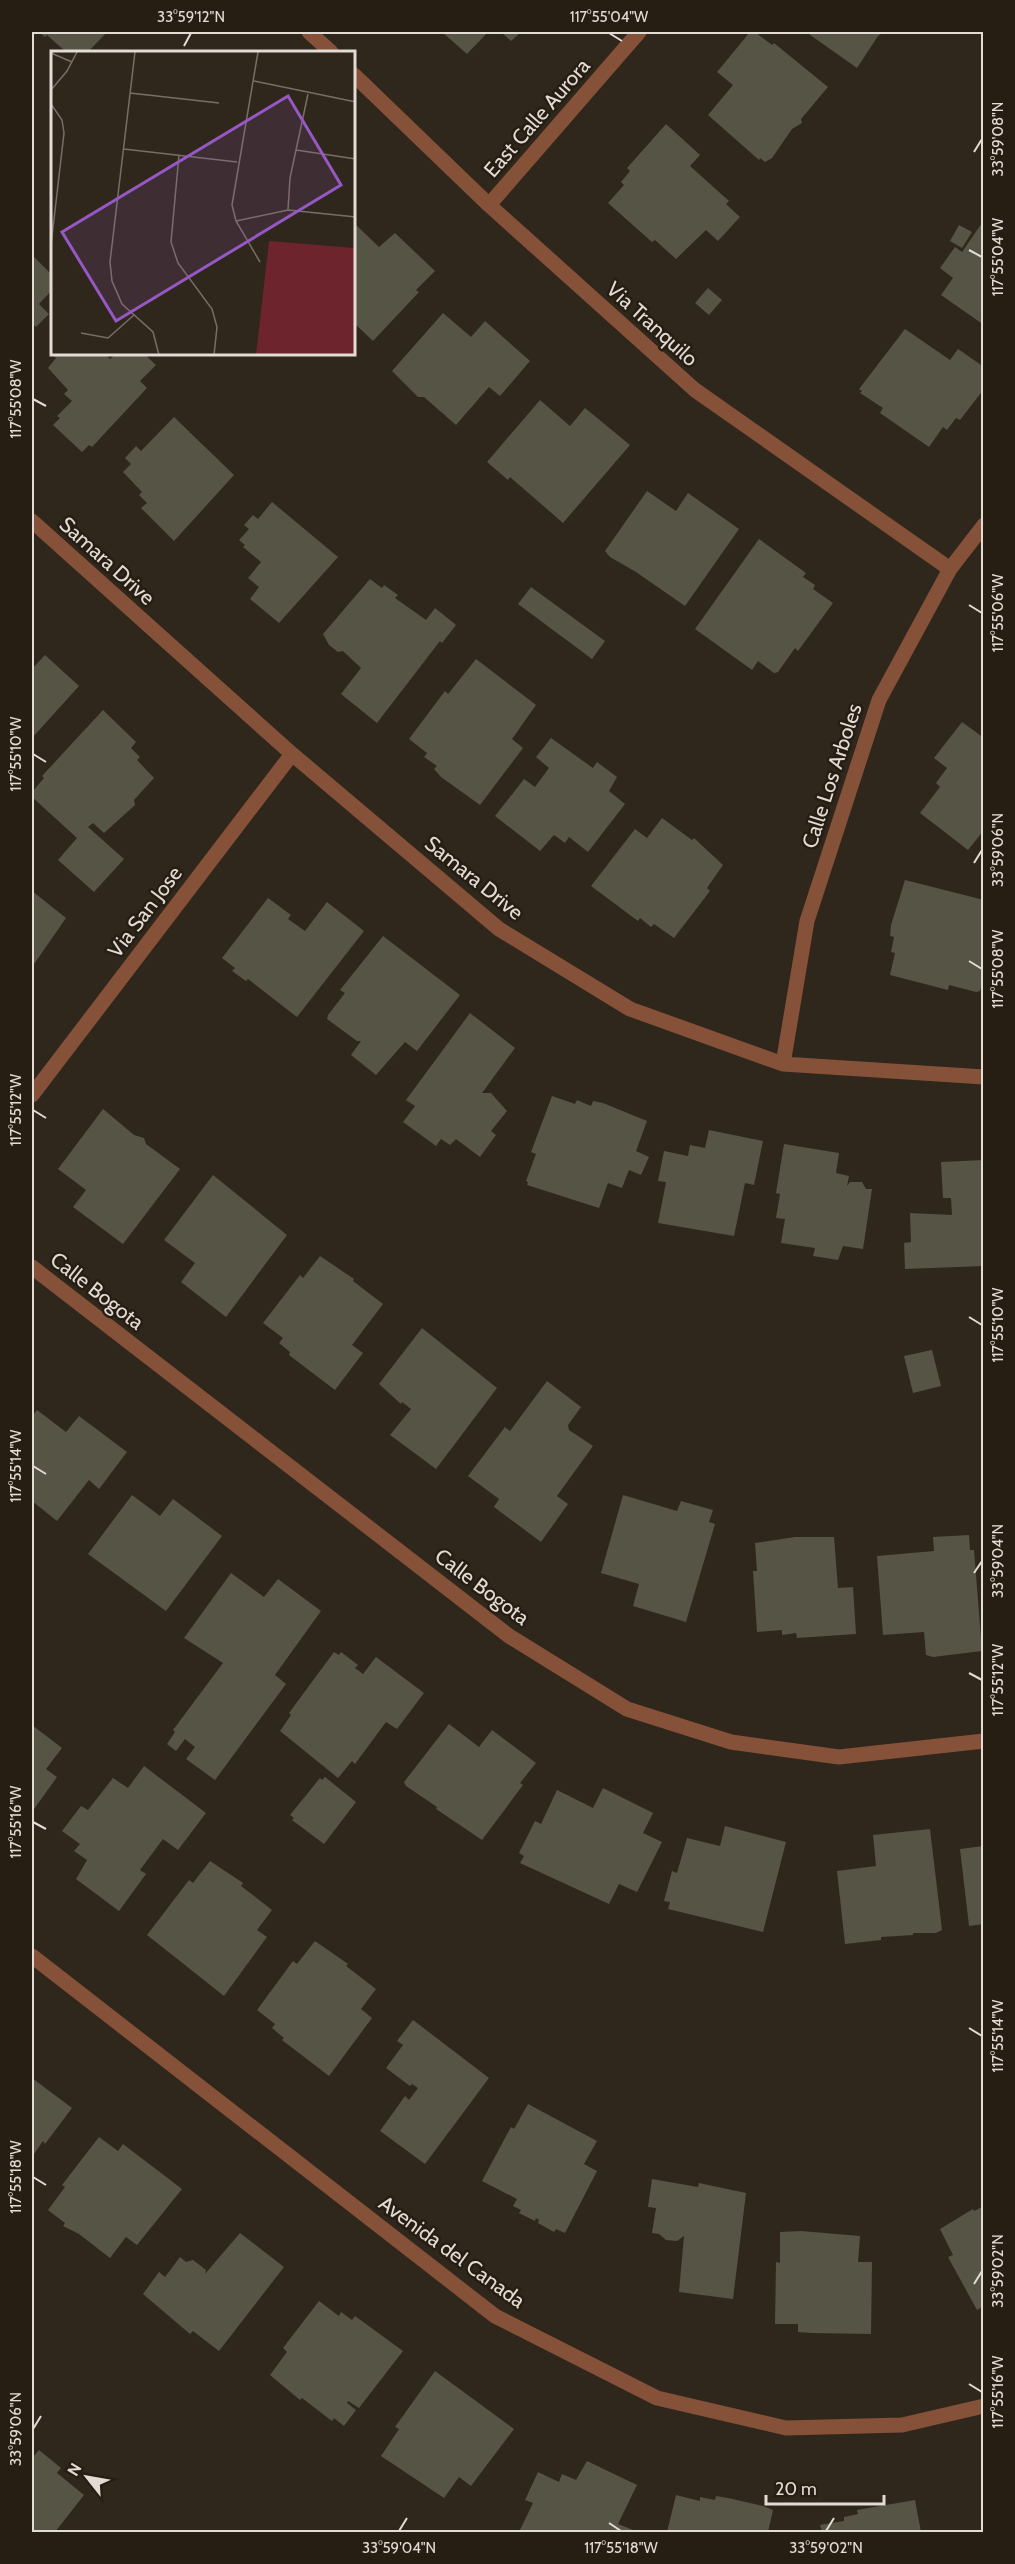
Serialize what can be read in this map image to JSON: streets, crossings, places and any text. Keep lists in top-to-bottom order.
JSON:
{
  "streets": {
    "street": [
      "East Calle Aurora",
      "Via Tranquilo",
      "Samara Drive",
      "Calle Los Arboles",
      "Via San Jose",
      "Calle Bogota",
      "Avenida del Canada"
    ]
  },
  "crossings": [
    ["East Calle Aurora", "Via Tranquilo"],
    ["Via Tranquilo", "Calle Los Arboles"],
    ["Samara Drive", "Calle Los Arboles"],
    ["Samara Drive", "Via San Jose"]
  ],
  "scale_bar": "20 m",
  "north": "top left",
  "coordinates": [
    "33°59'12\"N",
    "117°55'04\"W",
    "33°59'08\"N",
    "117°55'08\"W",
    "117°55'06\"W",
    "117°55'10\"W",
    "33°59'06\"N",
    "117°55'12\"W",
    "117°55'14\"W",
    "33°59'04\"N",
    "117°55'16\"W",
    "117°55'18\"W",
    "33°59'02\"N"
  ]
}
